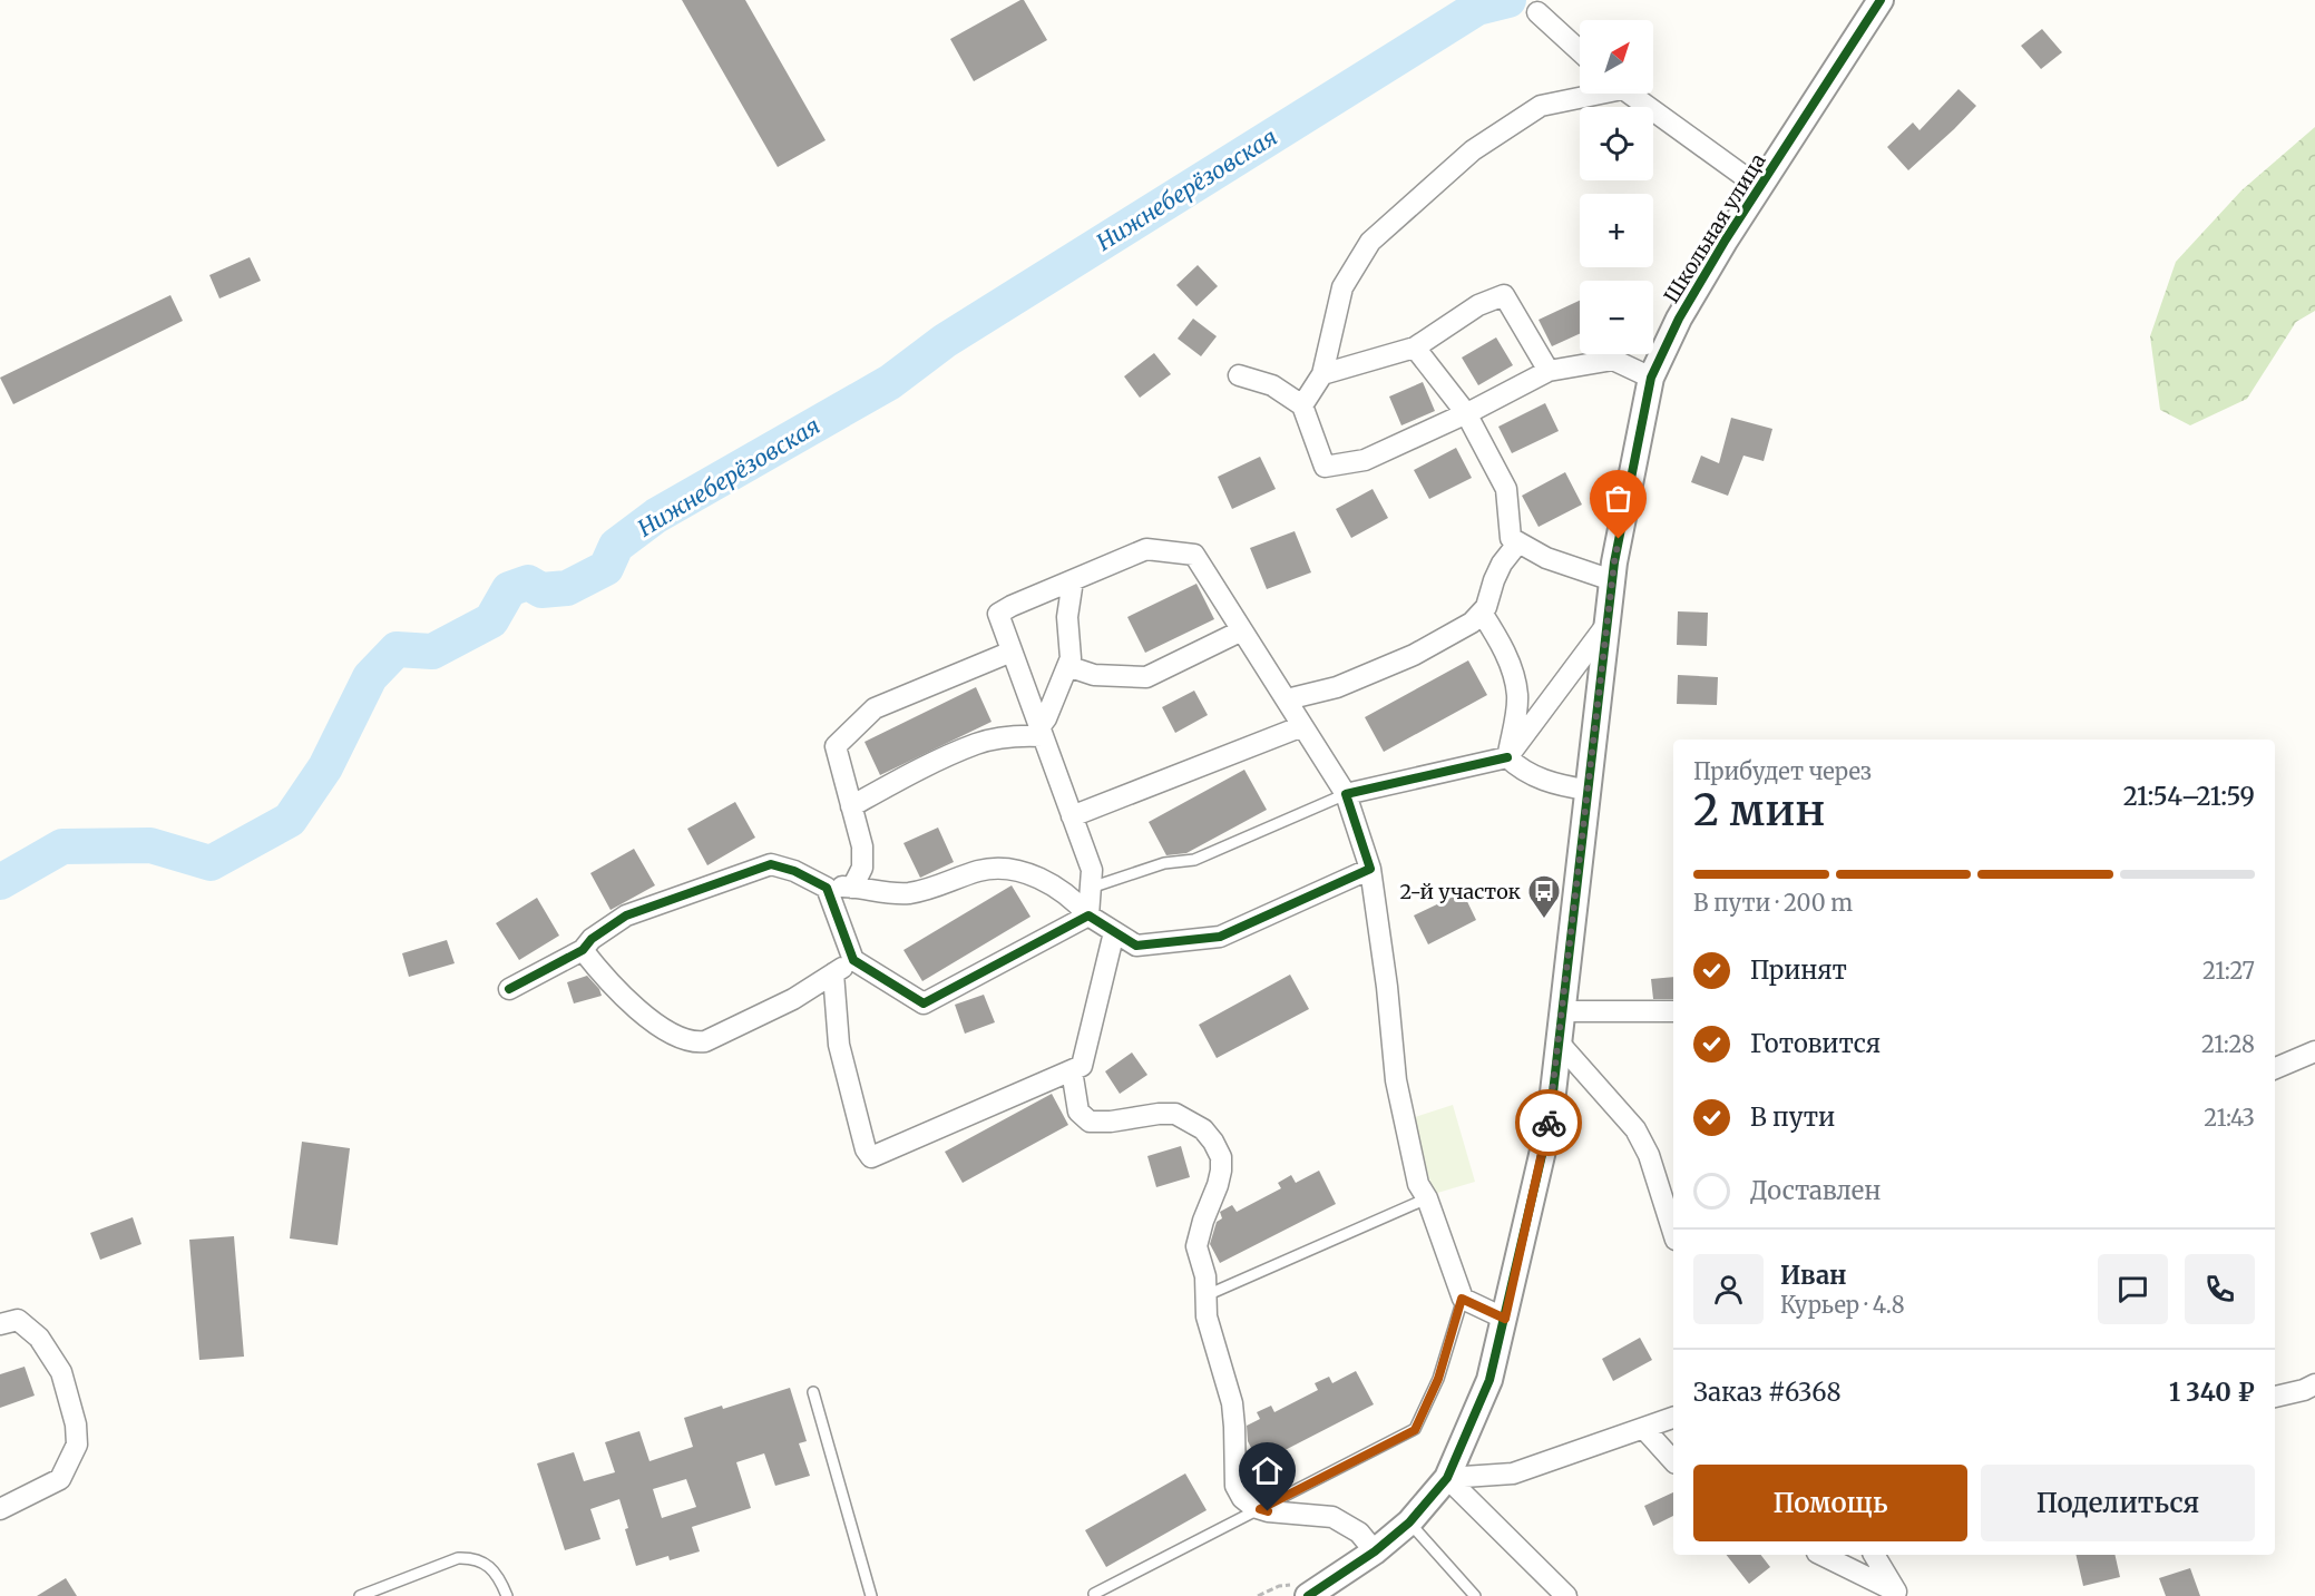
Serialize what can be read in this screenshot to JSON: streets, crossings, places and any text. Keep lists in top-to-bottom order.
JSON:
{
  "streets": {
    "street": ["Школьная улица"]
  },
  "water": ["Нижнеберёзовская"],
  "places": {
    "bus stop": ["2-й участок"]
  },
  "north": "top right",
  "page": {
    "map_buttons": ["+", "−"],
    "heading": ["2 мин", "Прибудет через", "21:54–21:59"],
    "panel": [
      "Иван",
      "Курьер · 4.8",
      "Заказ #6368",
      "1 340 ₽"
    ],
    "bar": "В пути · 200 m",
    "list": [
      ["Принят", "21:27"],
      ["Готовится", "21:28"],
      ["В пути", "21:43"],
      "Доставлен"
    ],
    "buttons": ["Помощь", "Поделиться"]
  }
}
